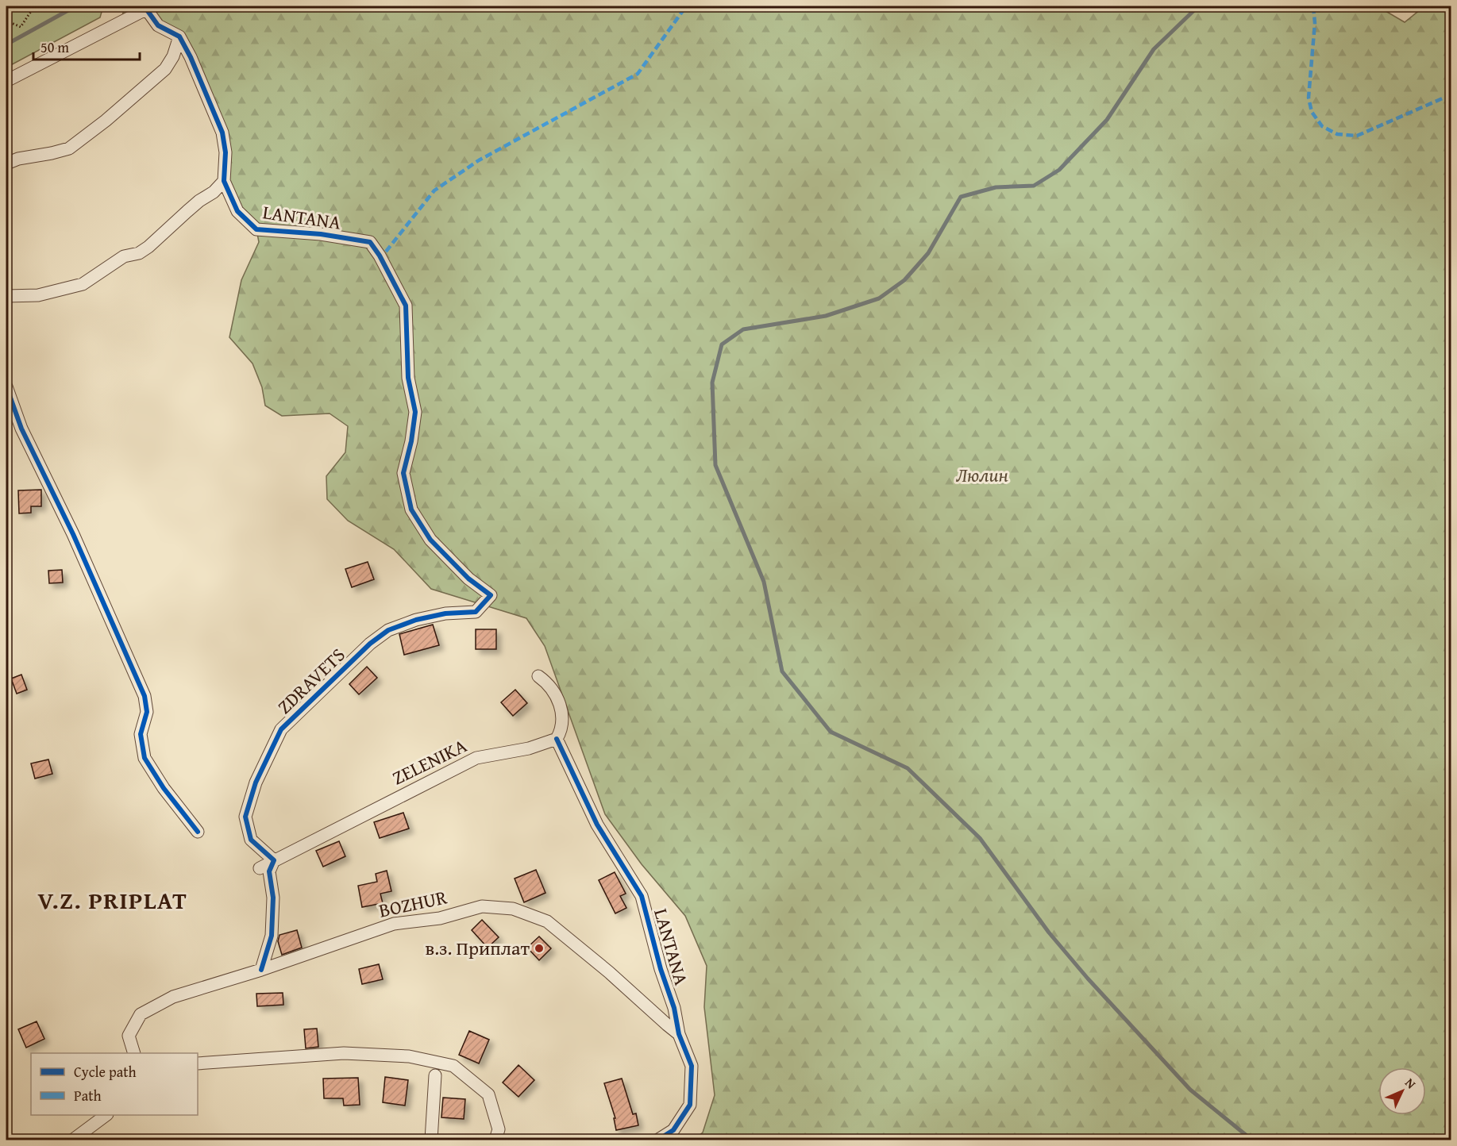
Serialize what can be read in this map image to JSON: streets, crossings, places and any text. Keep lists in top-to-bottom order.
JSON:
{
  "streets": {
    "street": [
      "LANTANA",
      "ZDRAVETS",
      "ZELENIKA",
      "BOZHUR"
    ]
  },
  "crossings": [
    ["LANTANA", "ZDRAVETS"],
    ["LANTANA", "ZELENIKA"],
    ["LANTANA", "BOZHUR"],
    ["ZDRAVETS", "ZELENIKA"]
  ],
  "districts": ["V.Z. PRIPLAT"],
  "parks": ["Люлин"],
  "places": ["в.з. Приплат"],
  "legend": ["Cycle path", "Path"],
  "scale_bar": "50 m",
  "north": "top right"
}
